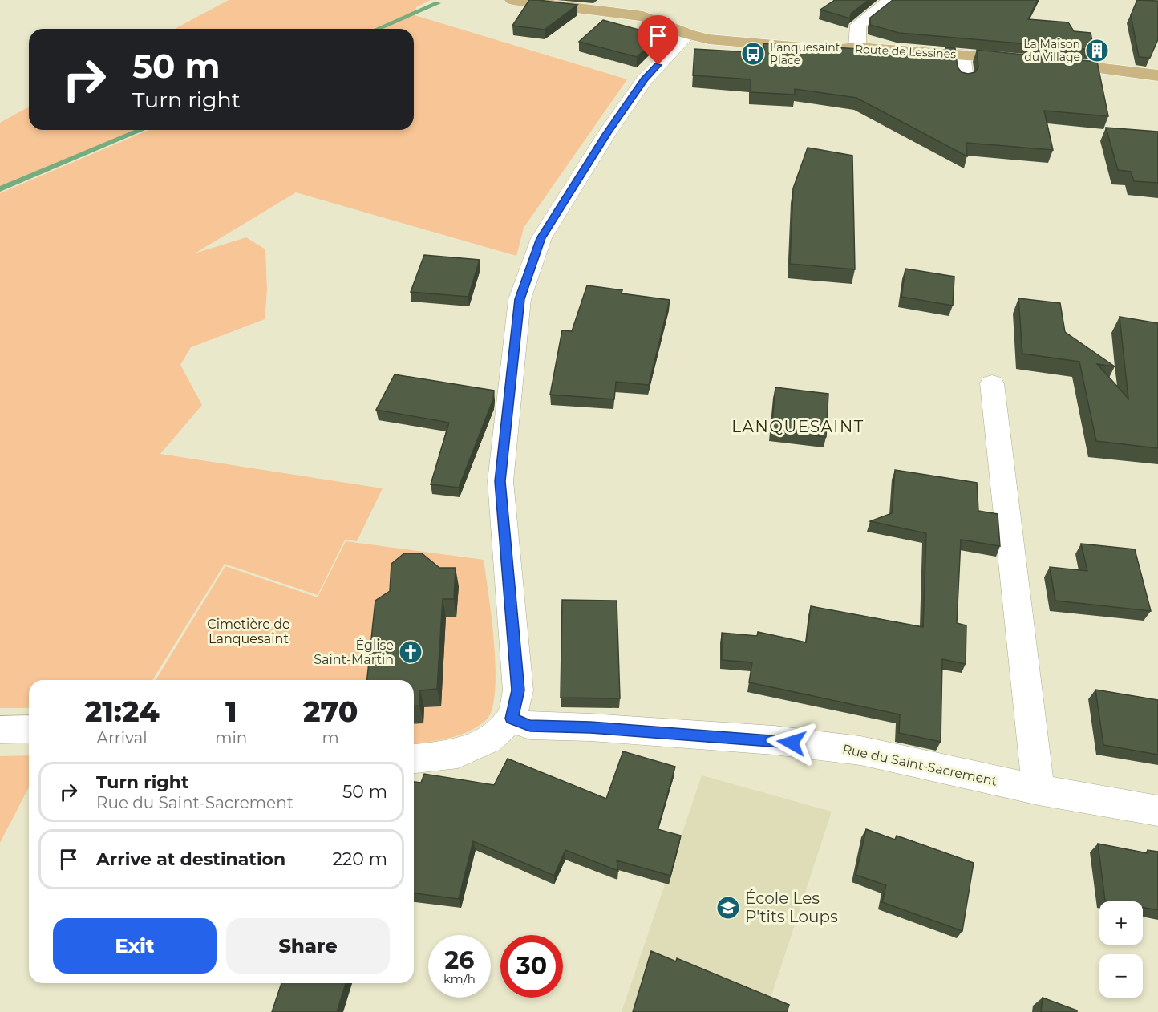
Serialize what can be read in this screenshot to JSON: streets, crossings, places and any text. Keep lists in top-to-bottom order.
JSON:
{
  "streets": {
    "main road": ["Route de Lessines"],
    "street": ["Rue du Saint-Sacrement"]
  },
  "districts": ["LANQUESAINT"],
  "parks": ["Cimetière de Lanquesaint"],
  "places": {
    "building": ["La Maison du Village"],
    "bus stop": ["Lanquesaint Place"],
    "church": ["Église Saint-Martin"],
    "school or university": ["École Les P'tits Loups"]
  },
  "page": {
    "turn": ["50 m", "Turn right"],
    "eta": [
      "21:24",
      "Arrival",
      "1",
      "min",
      "270",
      "m"
    ],
    "list": [
      {
        "name": "Turn right",
        "note": "Rue du Saint-Sacrement",
        "value": "50 m"
      },
      {
        "name": "Arrive at destination",
        "value": "220 m"
      }
    ],
    "map_buttons": ["+", "−"],
    "buttons": ["Exit", "Share"],
    "speed": "26 km/h",
    "limit": "30"
  }
}
